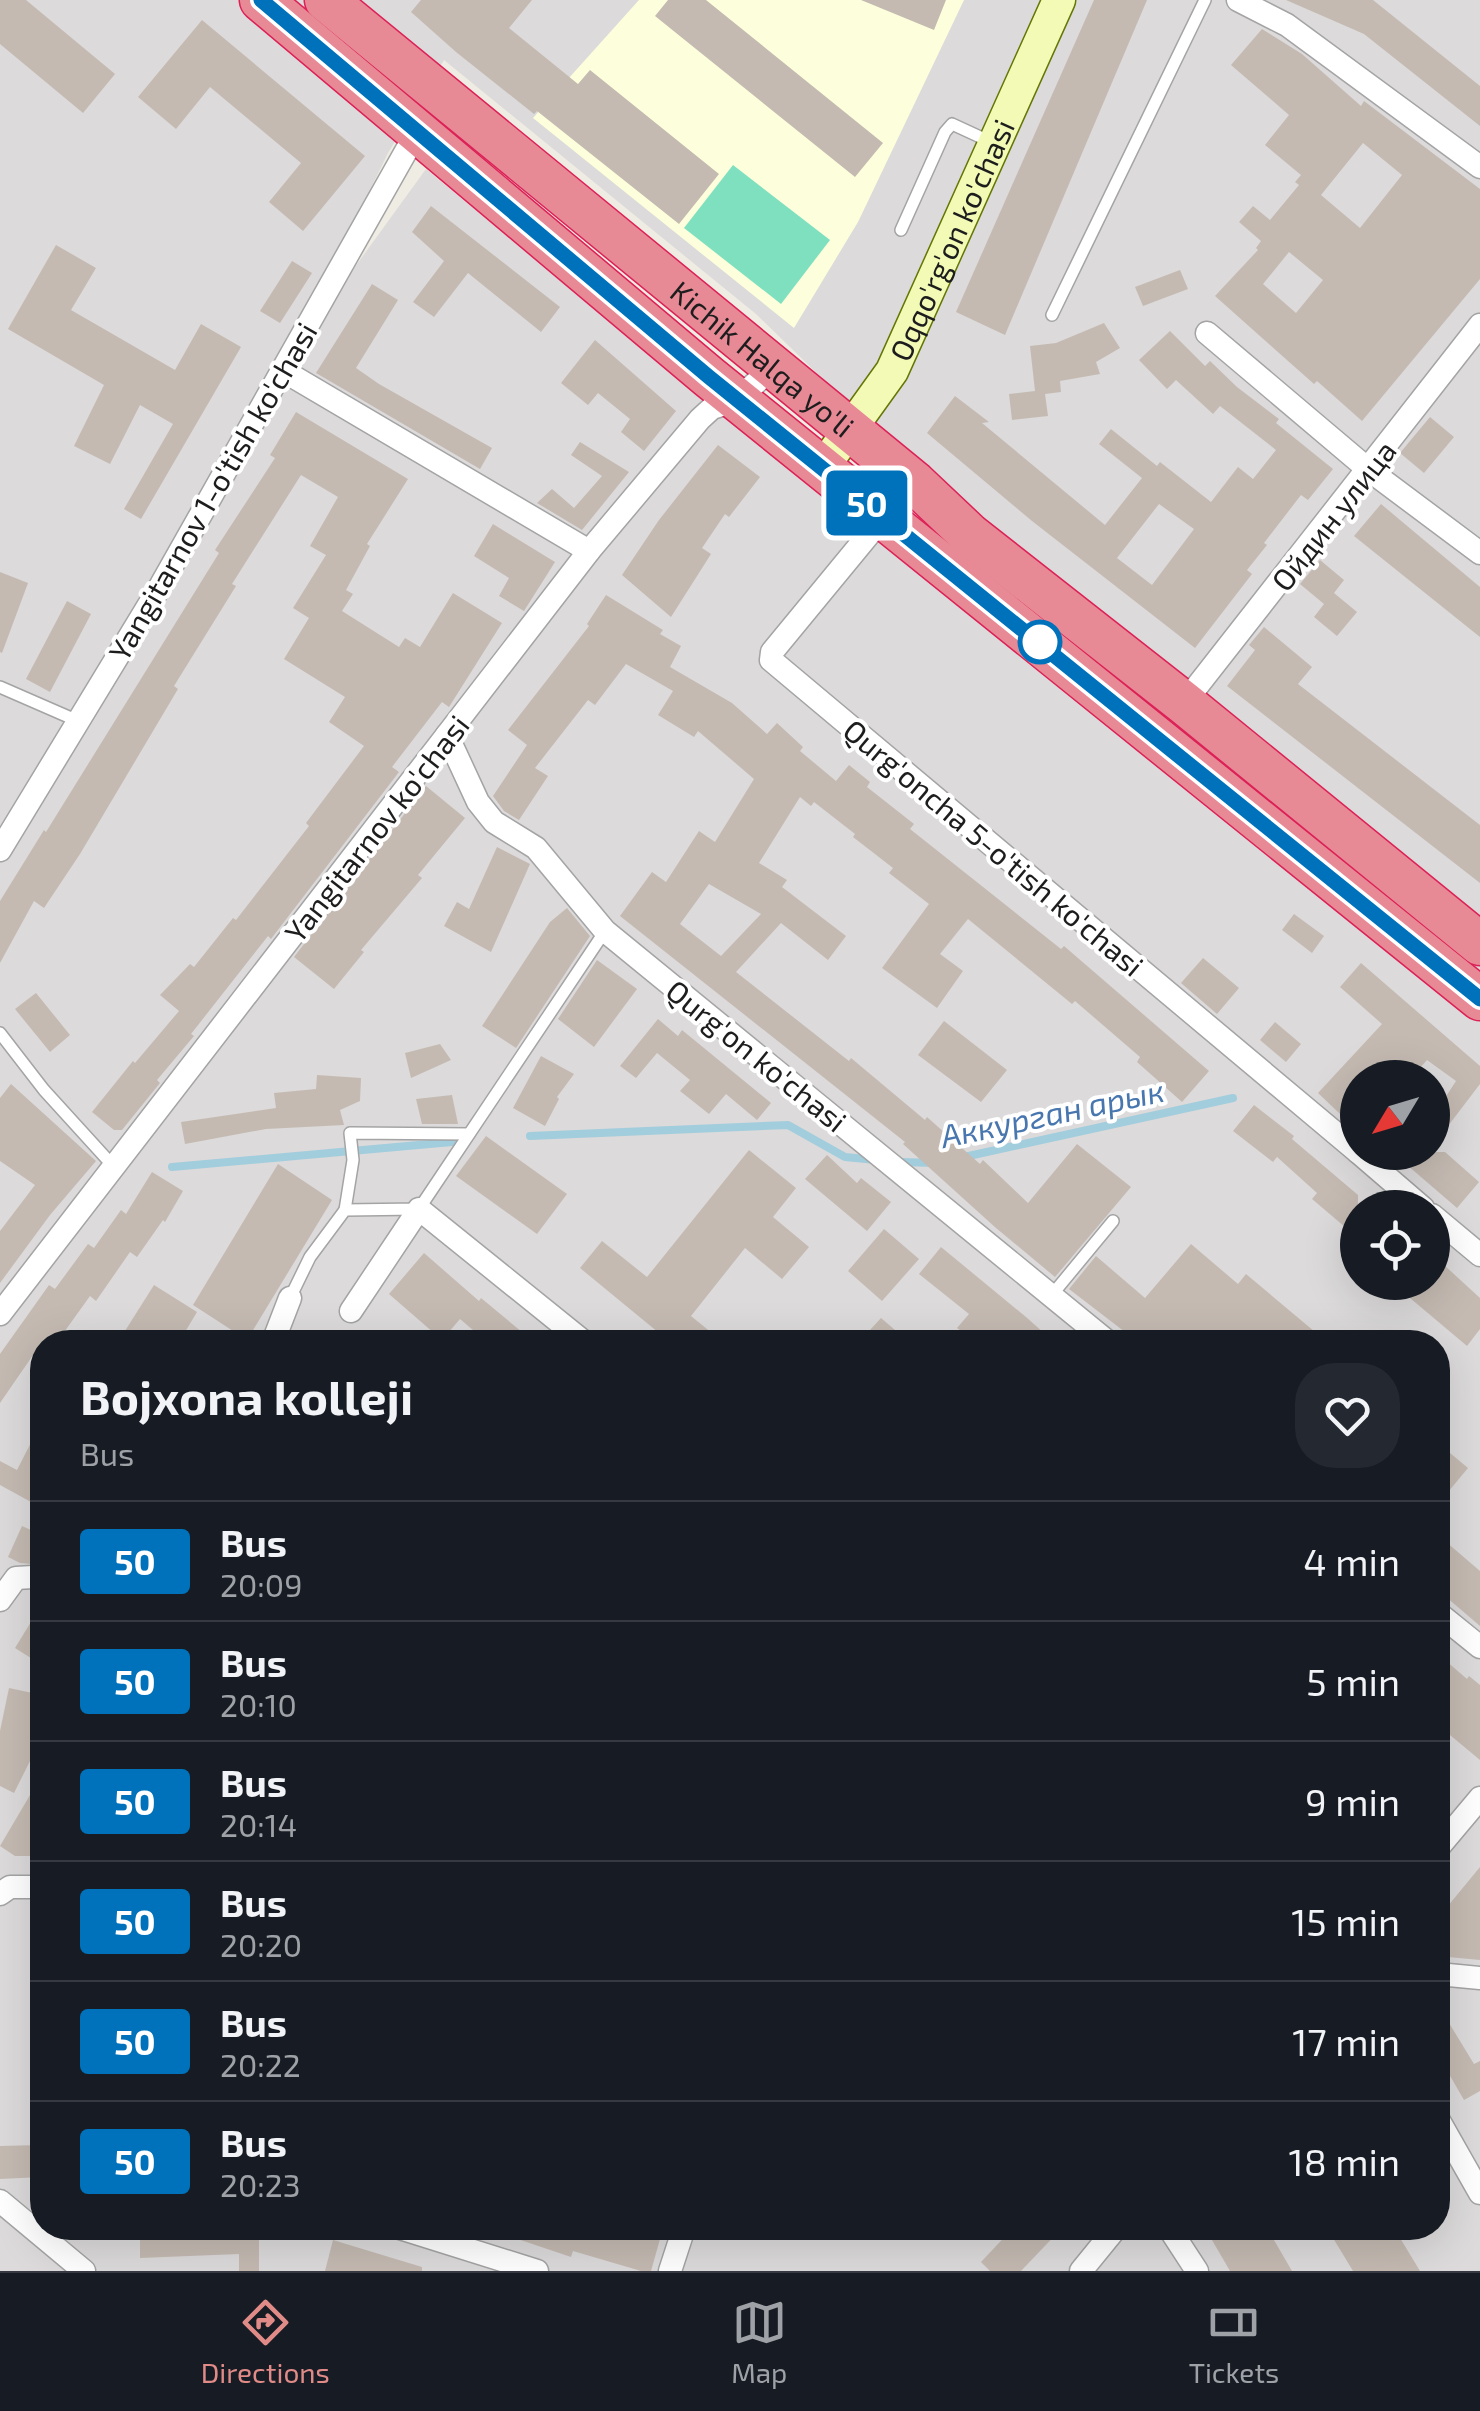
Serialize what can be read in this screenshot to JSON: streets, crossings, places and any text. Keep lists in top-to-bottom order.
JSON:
{
  "streets": {
    "highway": ["Kichik Halqa yo'li"],
    "main road": ["Oqqo'rg'on ko'chasi"],
    "street": [
      "Yangitarnov 1-o'tish ko'chasi",
      "Ойдин улица",
      "Yangitarnov ko'chasi",
      "Qurg'oncha 5-o'tish ko'chasi",
      "Qurg'on ko'chasi"
    ]
  },
  "crossings": [
    ["Oqqo'rg'on ko'chasi", "Kichik Halqa yo'li"],
    ["Kichik Halqa yo'li", "Yangitarnov 1-o'tish ko'chasi"],
    ["Kichik Halqa yo'li", "Ойдин улица"],
    ["Kichik Halqa yo'li", "Yangitarnov ko'chasi"],
    ["Kichik Halqa yo'li", "Qurg'oncha 5-o'tish ko'chasi"],
    ["Yangitarnov ko'chasi", "Qurg'on ko'chasi"]
  ],
  "water": ["Аккурган арык"],
  "lines": ["bus line 50"],
  "north": "bottom left",
  "page": {
    "on_map": "50",
    "heading": ["Bojxona kolleji", "Bus"],
    "list": [
      {
        "mark": "50",
        "name": "Bus",
        "note": "20:09",
        "value": "4 min"
      },
      {
        "mark": "50",
        "name": "Bus",
        "note": "20:10",
        "value": "5 min"
      },
      {
        "mark": "50",
        "name": "Bus",
        "note": "20:14",
        "value": "9 min"
      },
      {
        "mark": "50",
        "name": "Bus",
        "note": "20:20",
        "value": "15 min"
      },
      {
        "mark": "50",
        "name": "Bus",
        "note": "20:22",
        "value": "17 min"
      },
      {
        "mark": "50",
        "name": "Bus",
        "note": "20:23",
        "value": "18 min"
      }
    ],
    "tabs": ["Directions", "Map", "Tickets"]
  }
}
